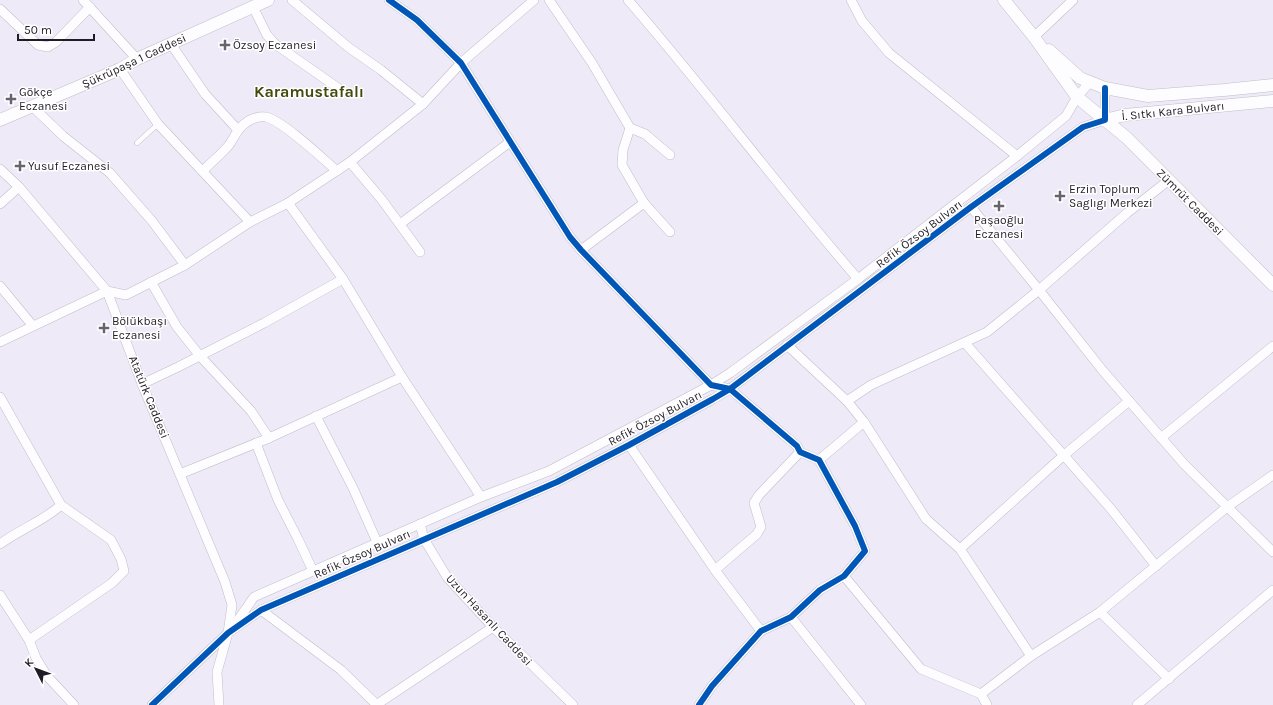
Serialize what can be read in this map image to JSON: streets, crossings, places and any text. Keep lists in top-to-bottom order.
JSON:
{
  "streets": {
    "main road": ["Şükrüpaşa 1 Caddesi", "İ. Sıtkı Kara Bulvarı", "Zümrüt Caddesi"],
    "street": ["Refik Özsoy Bulvarı", "Atatürk Caddesi", "Uzun Hasanlı Caddesi"]
  },
  "crossings": [
    ["İ. Sıtkı Kara Bulvarı", "Zümrüt Caddesi"],
    ["İ. Sıtkı Kara Bulvarı", "Refik Özsoy Bulvarı"],
    ["Zümrüt Caddesi", "Refik Özsoy Bulvarı"],
    ["Refik Özsoy Bulvarı", "Atatürk Caddesi"],
    ["Refik Özsoy Bulvarı", "Uzun Hasanlı Caddesi"]
  ],
  "districts": ["Karamustafalı"],
  "places": {
    "health": [
      "Özsoy Eczanesi",
      "Gökçe Eczanesi",
      "Yusuf Eczanesi",
      "Erzin Toplum Saglıgı Merkezi",
      "Paşaoğlu Eczanesi",
      "Bölükbaşı Eczanesi"
    ]
  },
  "scale_bar": "50 m",
  "north": "top left"
}
